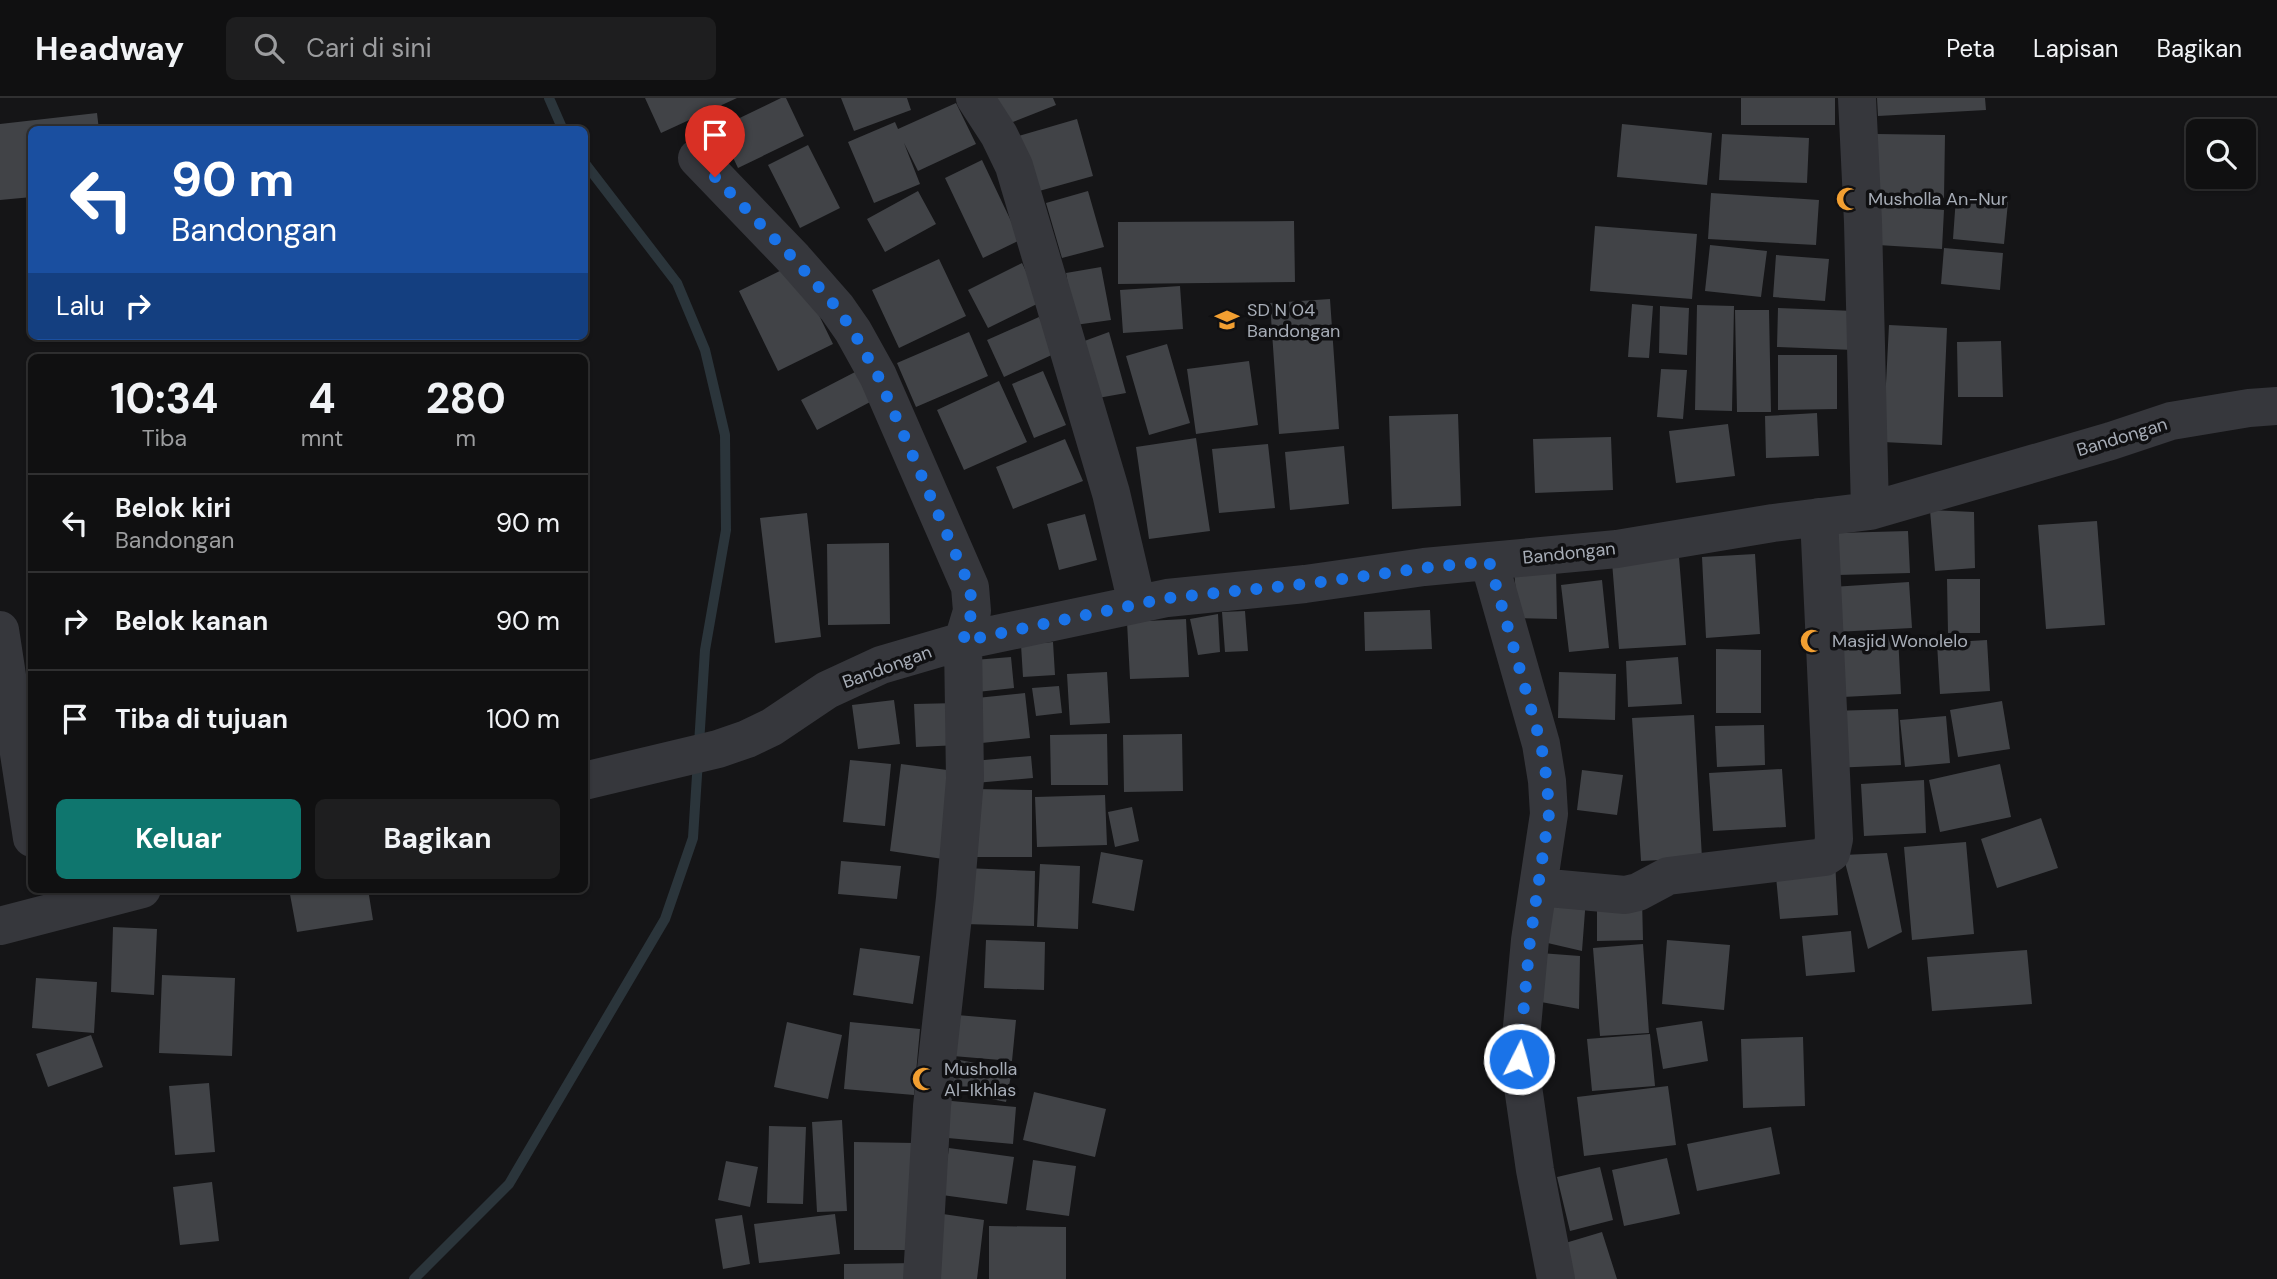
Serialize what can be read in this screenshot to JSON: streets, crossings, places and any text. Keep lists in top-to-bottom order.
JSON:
{
  "streets": {
    "street": ["Bandongan"]
  },
  "places": {
    "mosque": ["Musholla An-Nur", "Masjid Wonolelo", "Musholla Al-Ikhlas"],
    "school or university": ["SD N 04 Bandongan"]
  },
  "page": {
    "header": "Headway",
    "search": "Cari di sini",
    "nav": ["Peta", "Lapisan", "Bagikan"],
    "turn": ["90 m", "Bandongan"],
    "then": "Lalu",
    "eta": [
      "10:34",
      "Tiba",
      "4",
      "mnt",
      "280",
      "m"
    ],
    "list": [
      {
        "name": "Belok kiri",
        "note": "Bandongan",
        "value": "90 m"
      },
      {
        "name": "Belok kanan",
        "value": "90 m"
      },
      {
        "name": "Tiba di tujuan",
        "value": "100 m"
      }
    ],
    "buttons": ["Keluar", "Bagikan"]
  }
}
